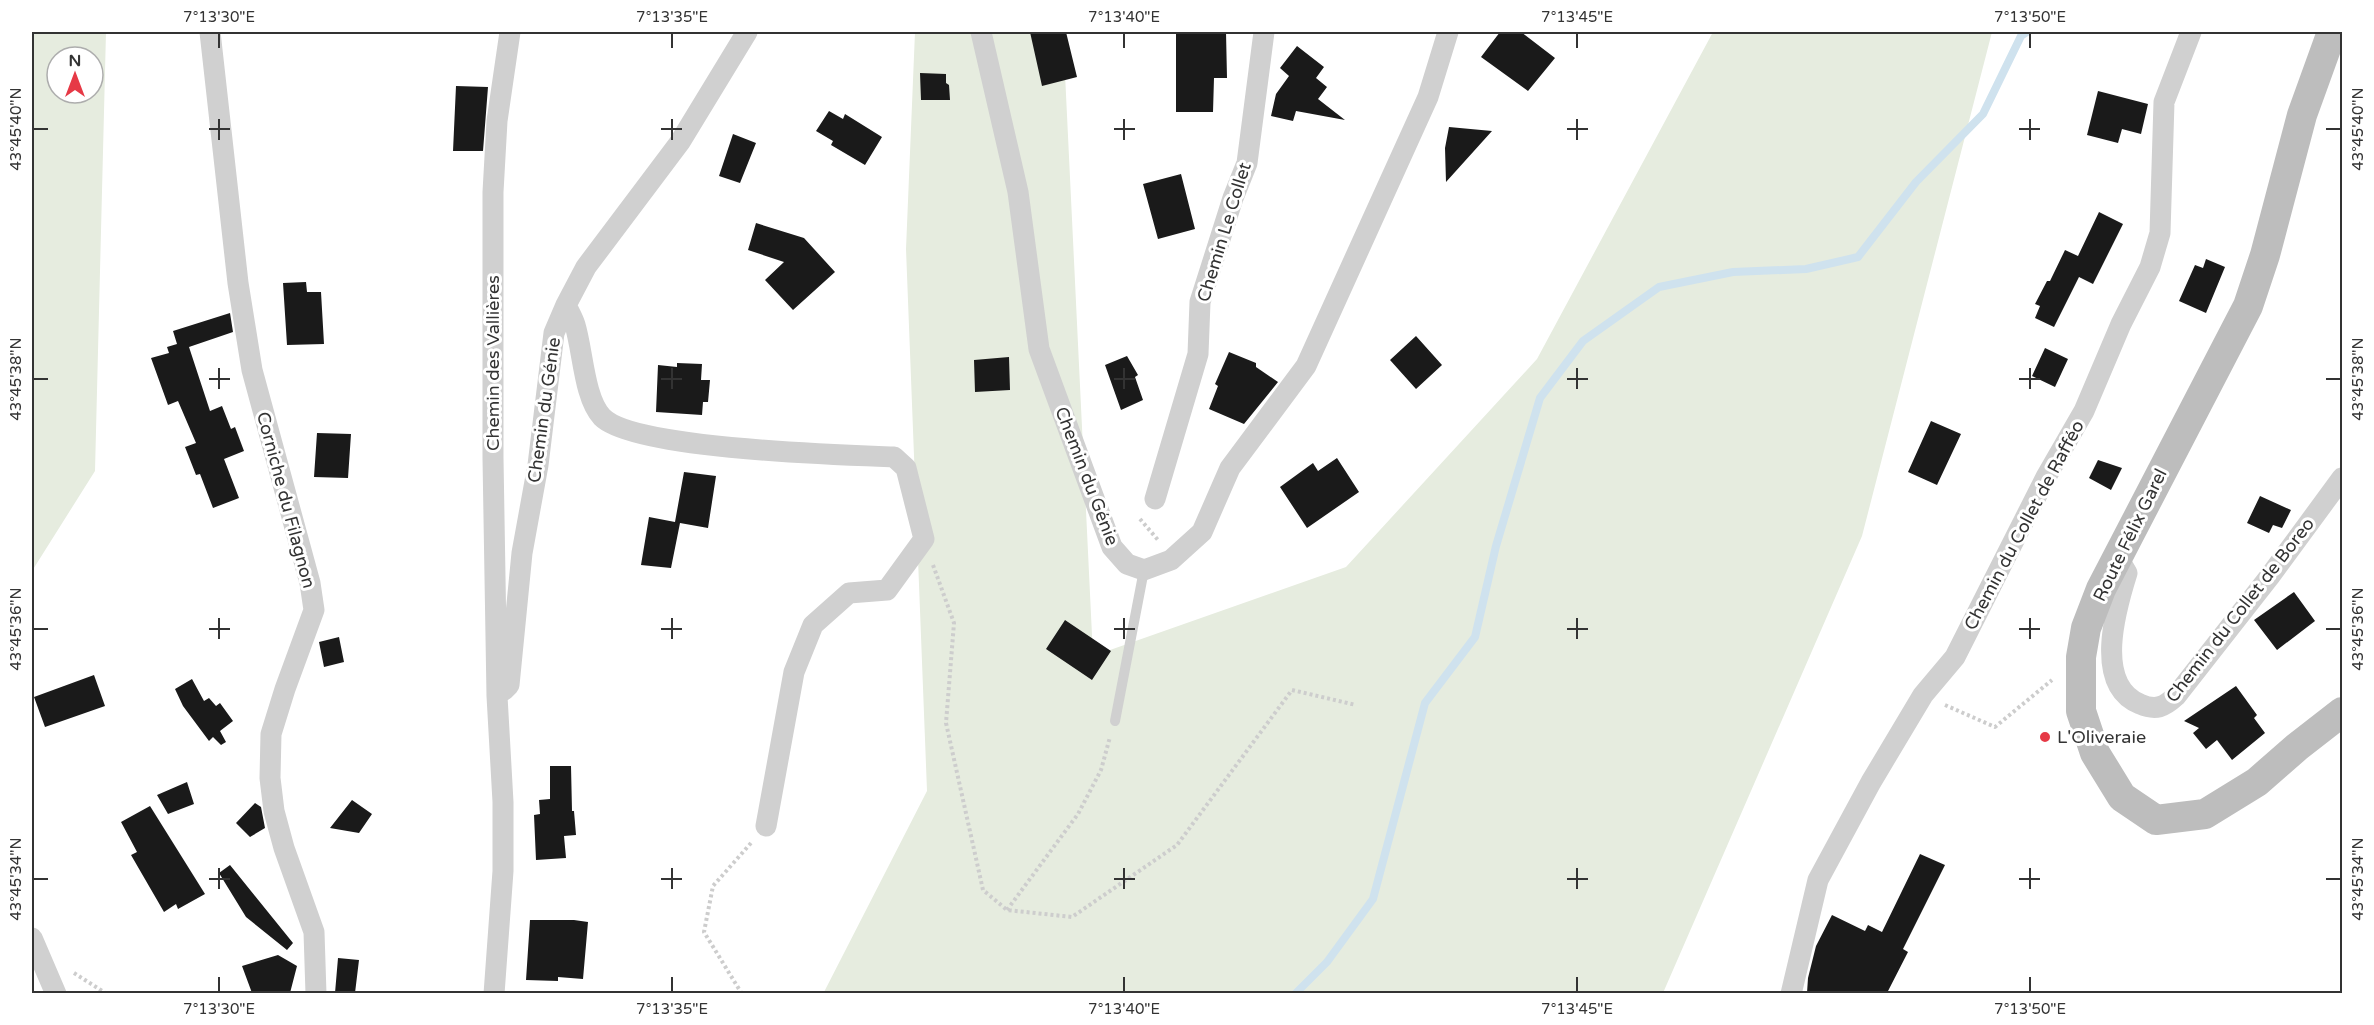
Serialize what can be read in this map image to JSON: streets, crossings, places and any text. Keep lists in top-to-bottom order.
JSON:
{
  "streets": {
    "street": [
      "Chemin Le Collet",
      "Chemin des Vallières",
      "Chemin du Génie",
      "Corniche du Filagnon",
      "Chemin du Collet de Rafféo",
      "Route Félix Garel",
      "Chemin du Collet de Boreo"
    ]
  },
  "crossings": [
    ["Chemin des Vallières", "Chemin du Génie"],
    ["Route Félix Garel", "Chemin du Collet de Boreo"]
  ],
  "places": ["L'Oliveraie"],
  "north": "top",
  "coordinates": [
    "7°13'30\"E",
    "7°13'35\"E",
    "7°13'40\"E",
    "7°13'45\"E",
    "7°13'50\"E",
    "43°45'40\"N",
    "43°45'38\"N",
    "43°45'36\"N",
    "43°45'34\"N"
  ]
}
